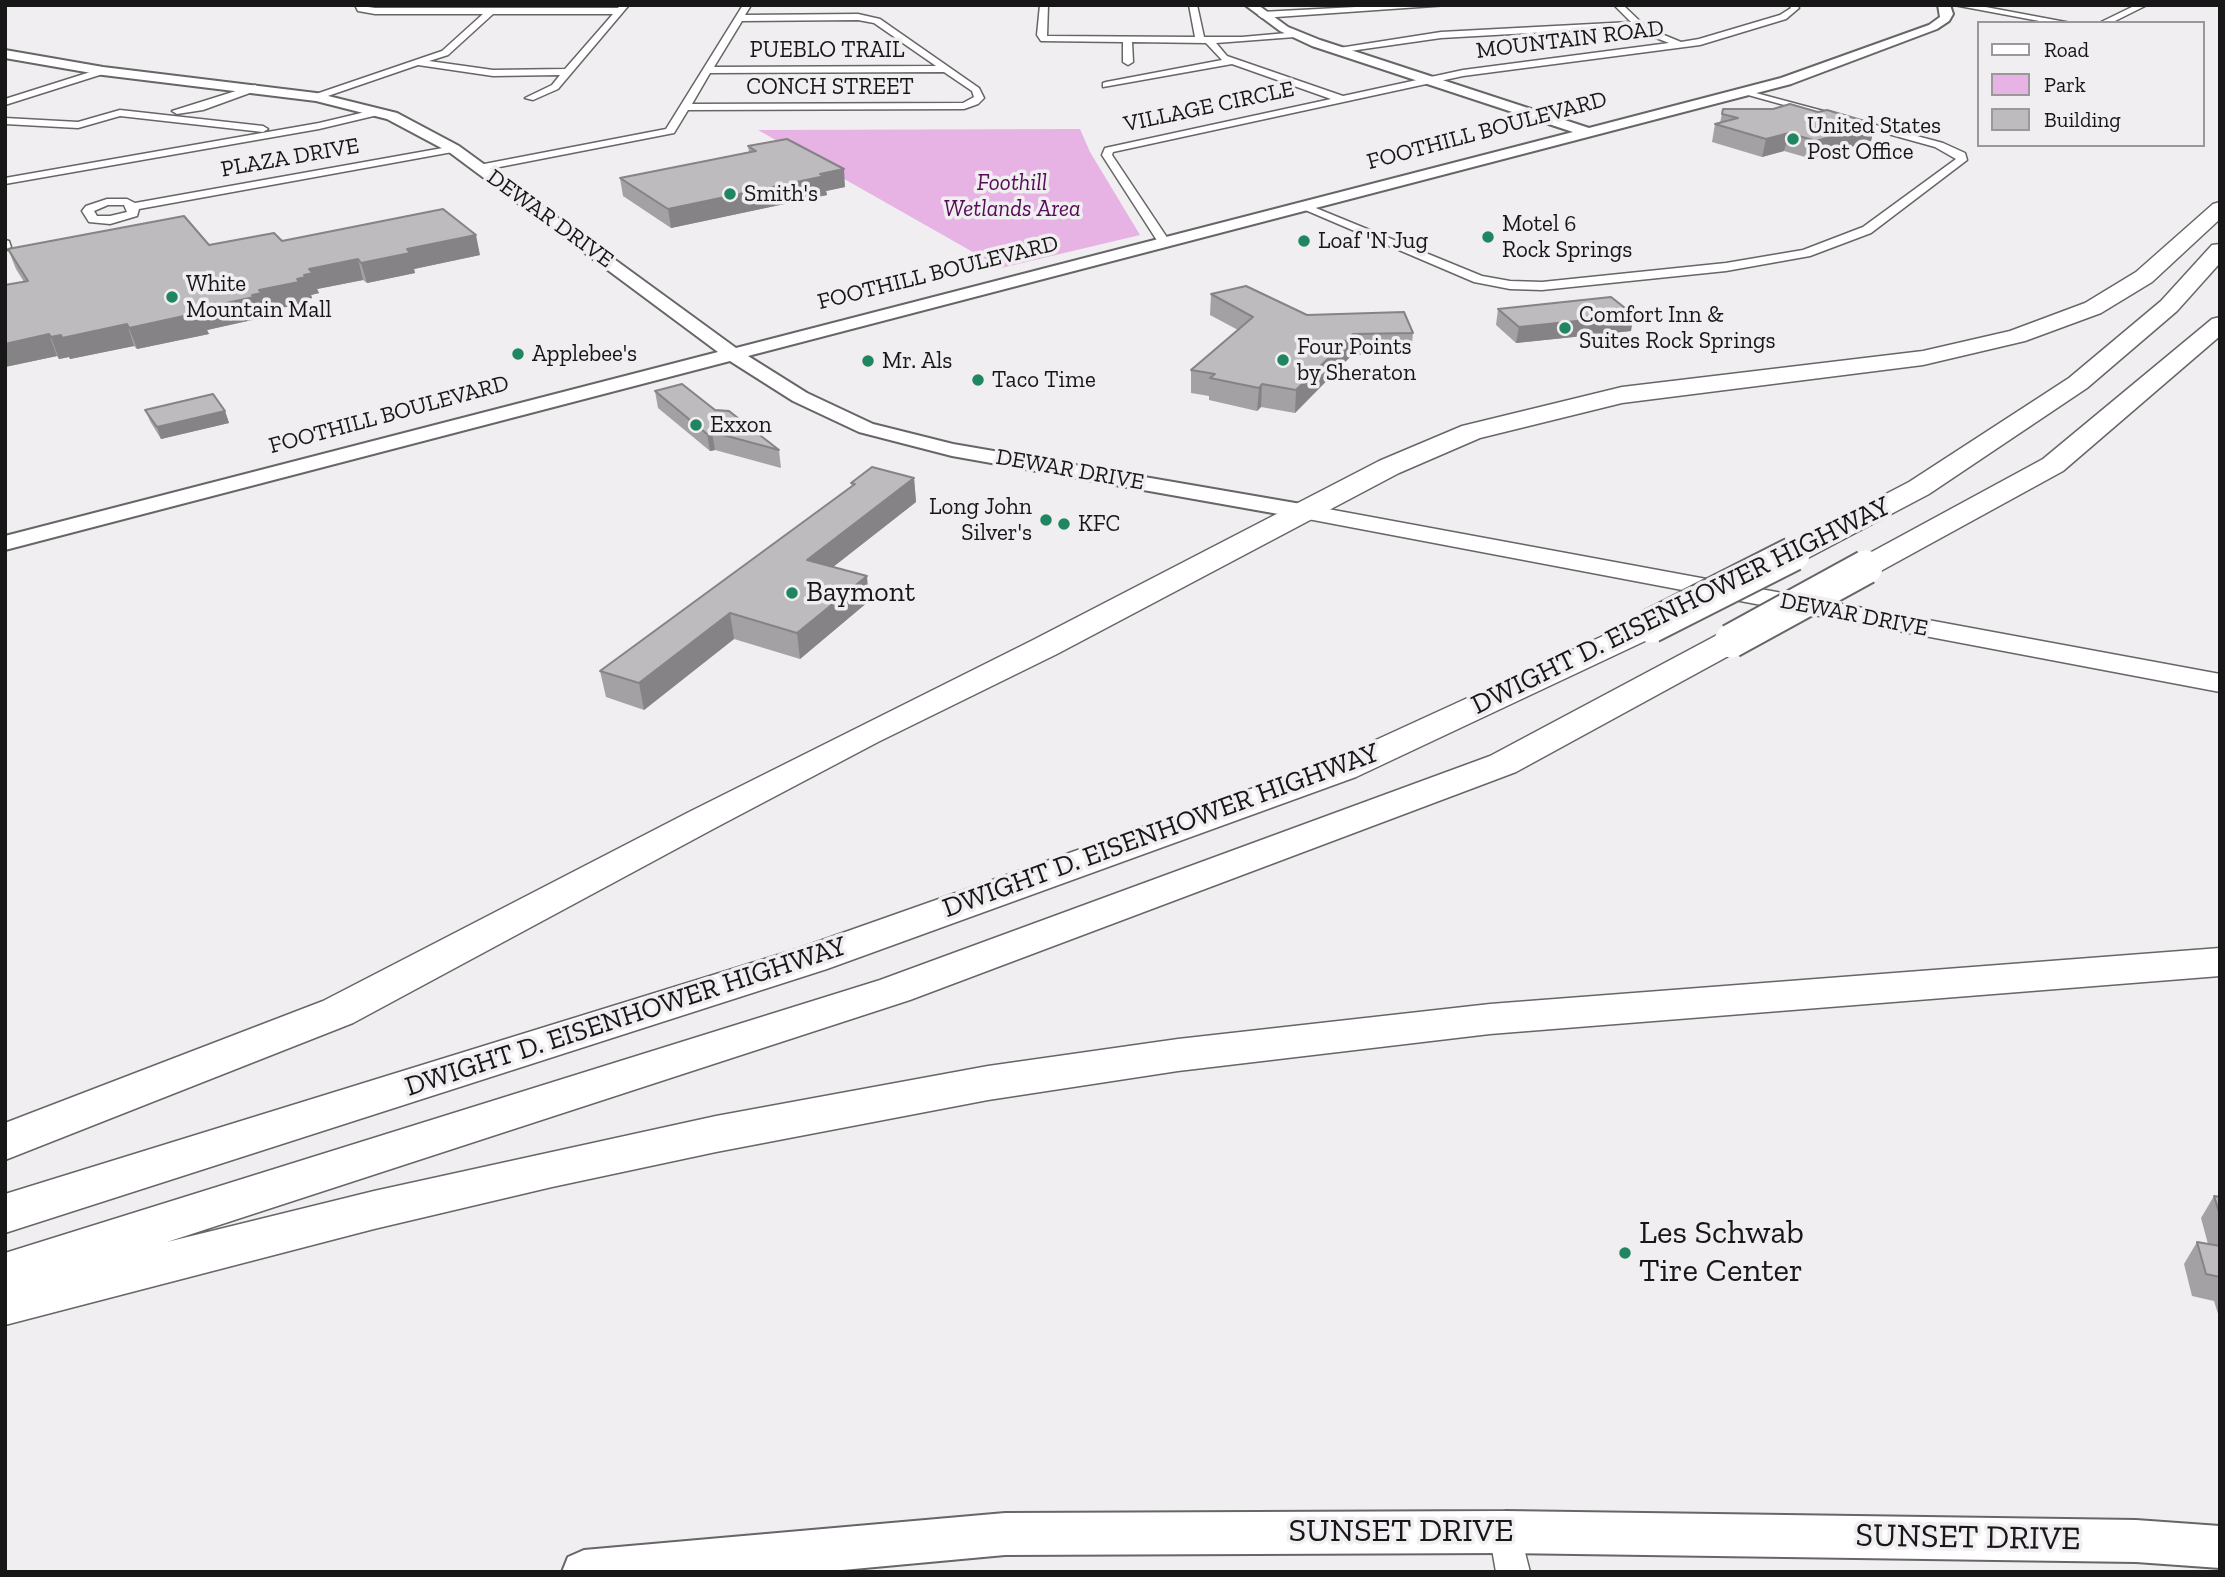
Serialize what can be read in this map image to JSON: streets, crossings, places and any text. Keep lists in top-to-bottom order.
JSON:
{
  "streets": {
    "highway": ["DWIGHT D. EISENHOWER HIGHWAY"],
    "main road": ["DEWAR DRIVE"],
    "street": [
      "MOUNTAIN ROAD",
      "PUEBLO TRAIL",
      "CONCH STREET",
      "VILLAGE CIRCLE",
      "FOOTHILL BOULEVARD",
      "PLAZA DRIVE",
      "SUNSET DRIVE"
    ]
  },
  "crossings": [
    ["MOUNTAIN ROAD", "VILLAGE CIRCLE"],
    ["PUEBLO TRAIL", "CONCH STREET"],
    ["VILLAGE CIRCLE", "FOOTHILL BOULEVARD"],
    ["FOOTHILL BOULEVARD", "DEWAR DRIVE"],
    ["PLAZA DRIVE", "DEWAR DRIVE"]
  ],
  "parks": ["Foothill Wetlands Area"],
  "places": [
    "United States Post Office",
    "Smith's",
    "Motel 6 Rock Springs",
    "Loaf 'N Jug",
    "White Mountain Mall",
    "Comfort Inn & Suites Rock Springs",
    "Applebee's",
    "Four Points by Sheraton",
    "Mr. Als",
    "Taco Time",
    "Exxon",
    "Long John Silver's",
    "KFC",
    "Baymont",
    "Les Schwab Tire Center"
  ],
  "legend": ["Road", "Park", "Building"]
}
